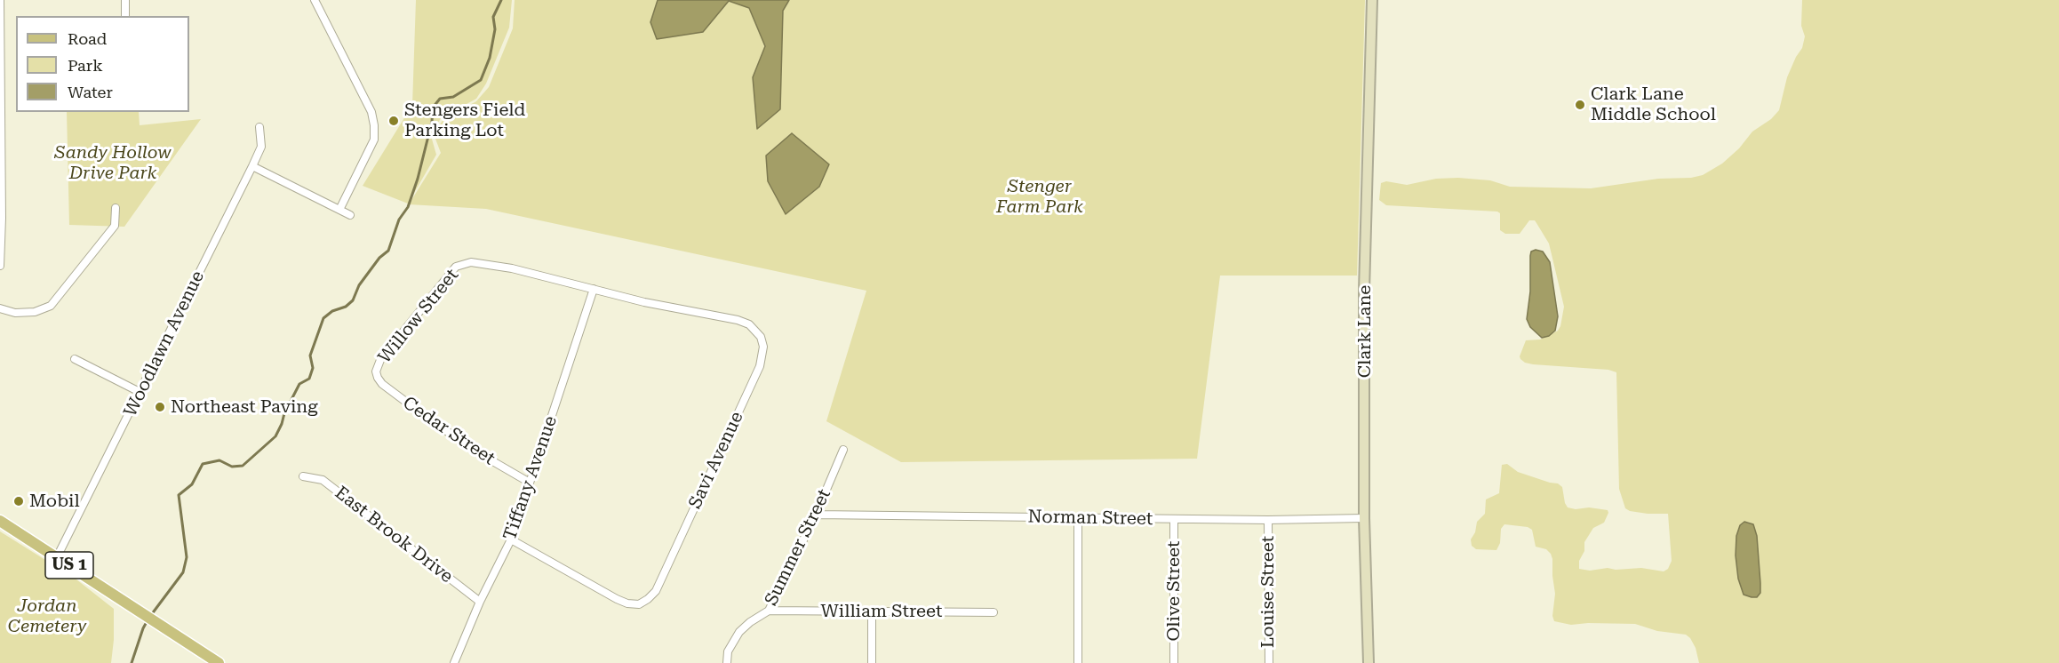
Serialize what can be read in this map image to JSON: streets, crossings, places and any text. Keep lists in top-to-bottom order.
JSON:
{
  "streets": {
    "main road": ["Clark Lane", "US 1"],
    "street": [
      "Willow Street",
      "Woodlawn Avenue",
      "Cedar Street",
      "Savi Avenue",
      "Tiffany Avenue",
      "Norman Street",
      "East Brook Drive",
      "Summer Street",
      "Olive Street",
      "Louise Street",
      "William Street"
    ]
  },
  "crossings": [
    ["Willow Street", "Cedar Street"],
    ["Willow Street", "Savi Avenue"],
    ["Clark Lane", "Norman Street"],
    ["Woodlawn Avenue", "US 1"],
    ["Cedar Street", "Tiffany Avenue"],
    ["Savi Avenue", "Tiffany Avenue"],
    ["Tiffany Avenue", "East Brook Drive"],
    ["Norman Street", "Summer Street"],
    ["Norman Street", "Olive Street"],
    ["Norman Street", "Louise Street"],
    ["Summer Street", "William Street"]
  ],
  "parks": ["Sandy Hollow Drive Park", "Stenger Farm Park", "Jordan Cemetery"],
  "places": [
    "Clark Lane Middle School",
    "Stengers Field Parking Lot",
    "Northeast Paving",
    "Mobil"
  ],
  "legend": ["Road", "Park", "Water"]
}
